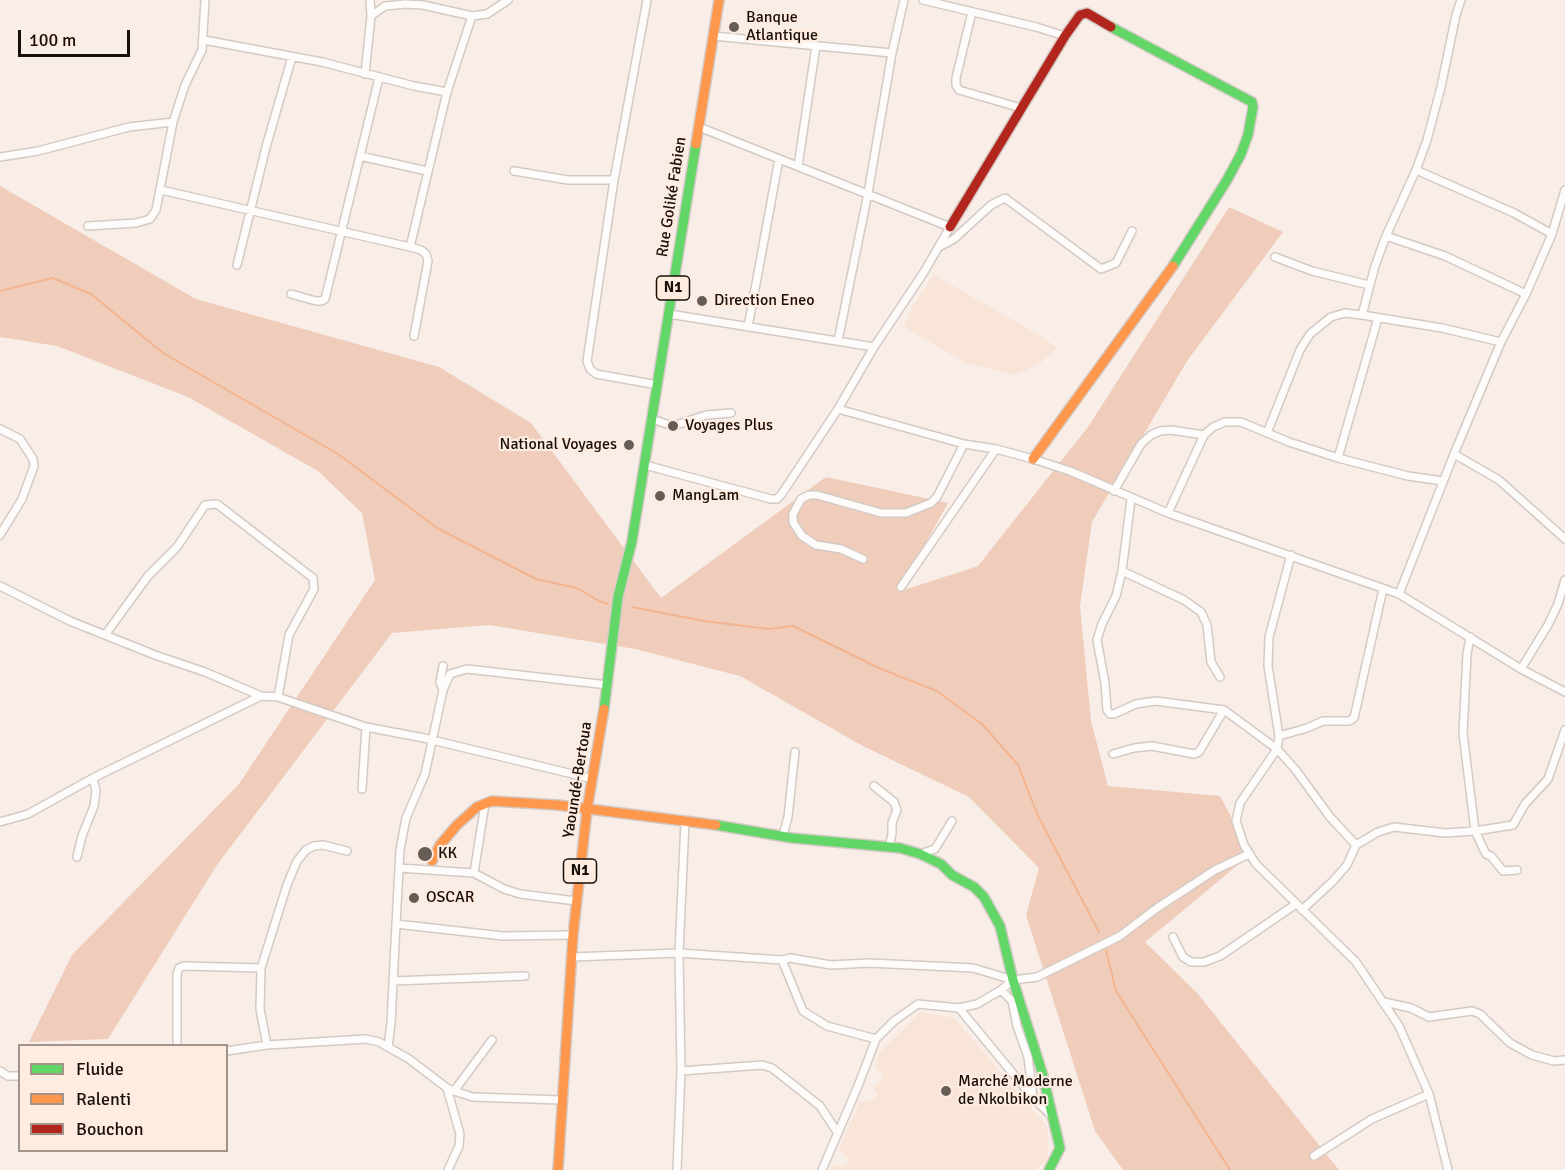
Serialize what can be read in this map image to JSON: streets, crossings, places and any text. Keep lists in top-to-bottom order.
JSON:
{
  "streets": {
    "main road": ["Rue Goliké Fabien", "N1", "Yaoundé-Bertoua"]
  },
  "crossings": [
    ["Rue Goliké Fabien", "Yaoundé-Bertoua"]
  ],
  "places": [
    "Banque Atlantique",
    "Direction Eneo",
    "Voyages Plus",
    "National Voyages",
    "MangLam",
    "KK",
    "OSCAR",
    "Marché Moderne de Nkolbikon"
  ],
  "legend": ["Fluide", "Ralenti", "Bouchon"],
  "scale_bar": "100 m"
}
